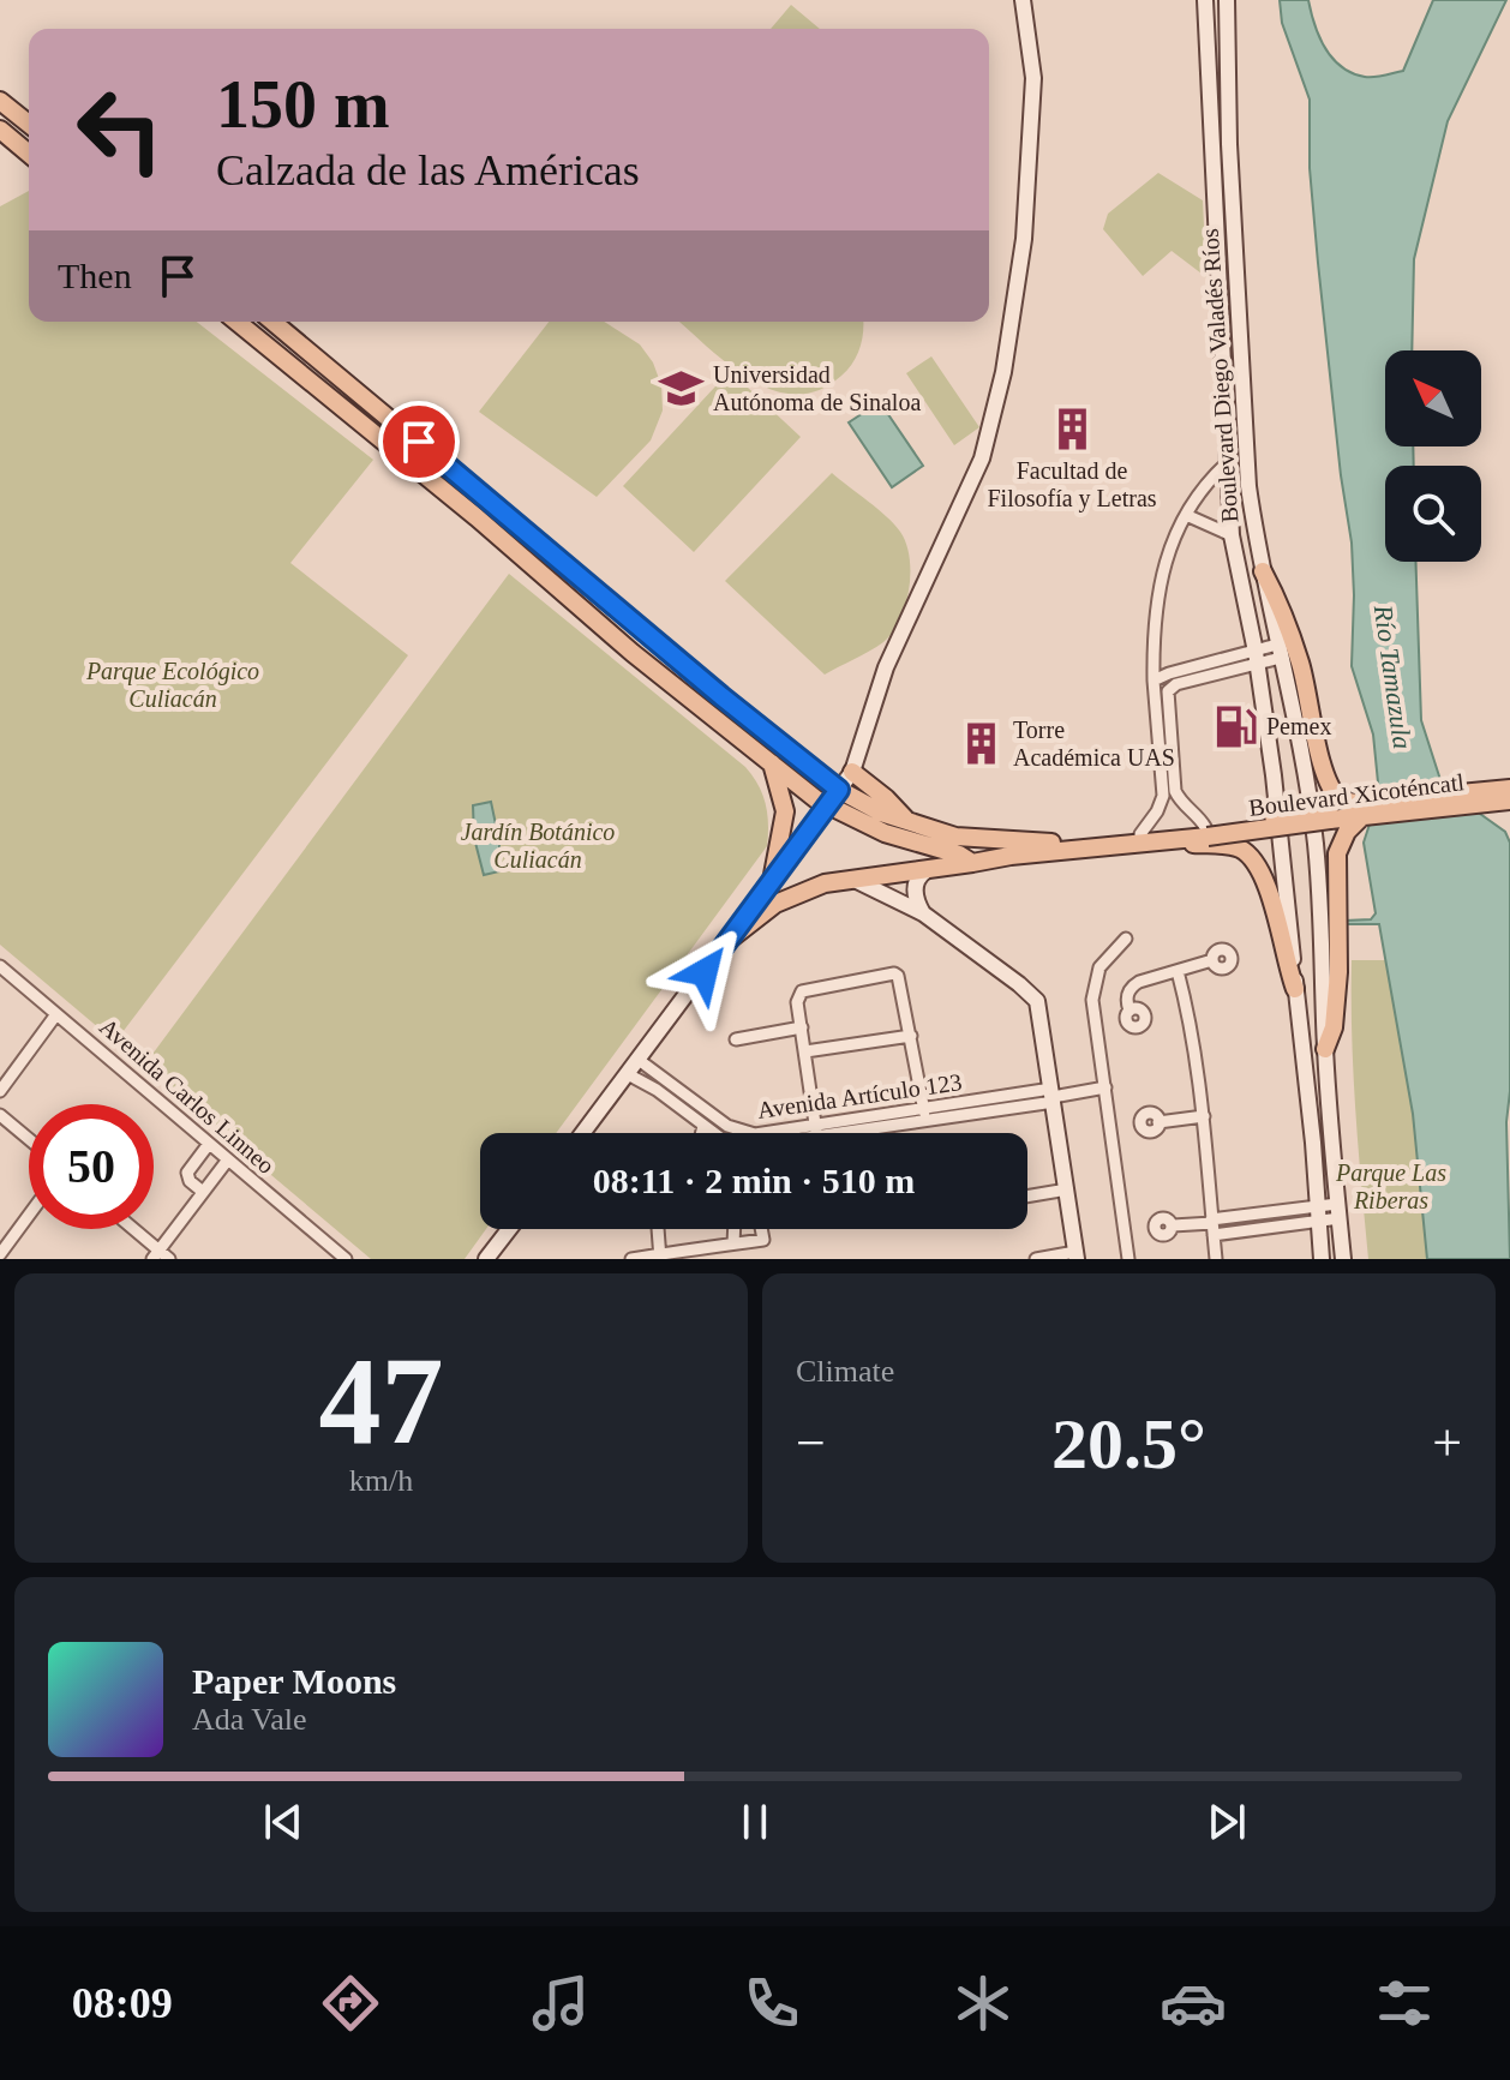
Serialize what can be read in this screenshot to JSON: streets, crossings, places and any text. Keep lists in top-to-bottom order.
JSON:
{
  "streets": {
    "main road": ["Boulevard Diego Valadés Ríos", "Boulevard Xicoténcatl"],
    "street": ["Avenida Carlos Linneo", "Avenida Artículo 123"]
  },
  "water": ["Río Tamazula"],
  "parks": ["Parque Ecológico Culiacán", "Jardín Botánico Culiacán", "Parque Las Riberas"],
  "places": {
    "school or university": ["Universidad Autónoma de Sinaloa"],
    "building": ["Facultad de Filosofía y Letras", "Torre Académica UAS"],
    "fuel station": ["Pemex"]
  },
  "north": "top left",
  "page": {
    "turn": ["150 m", "Calzada de las Américas"],
    "then": "Then",
    "limit": "50",
    "trip": "08:11 · 2 min · 510 m",
    "tile": [
      ["47", "km/h"],
      "Climate"
    ],
    "heat": ["−", "20.5°", "+"],
    "song": ["Paper Moons", "Ada Vale"],
    "tabs": "08:09"
  }
}
